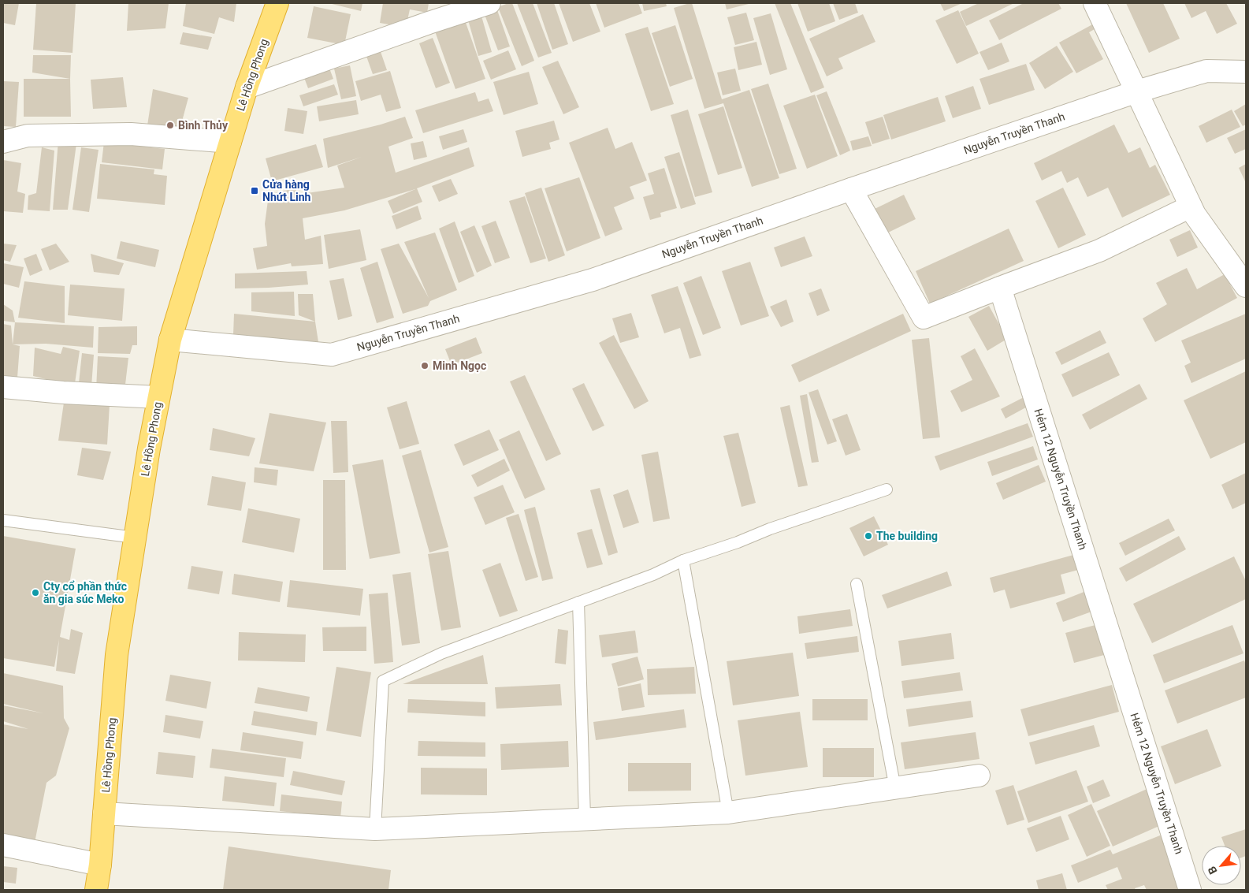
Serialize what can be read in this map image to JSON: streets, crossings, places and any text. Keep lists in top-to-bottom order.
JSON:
{
  "streets": {
    "highway": ["Lê Hồng Phong"],
    "street": ["Nguyễn Truyền Thanh", "Hẻm 12 Nguyễn Truyền Thanh"]
  },
  "crossings": [
    ["Lê Hồng Phong", "Nguyễn Truyền Thanh"]
  ],
  "places": {
    "other": [
      "Bình Thủy",
      "Minh Ngọc",
      "The building",
      "Cty cổ phần thức ăn gia súc Meko"
    ],
    "transit": ["Cửa hàng Nhứt Linh"]
  },
  "north": "bottom left"
}
